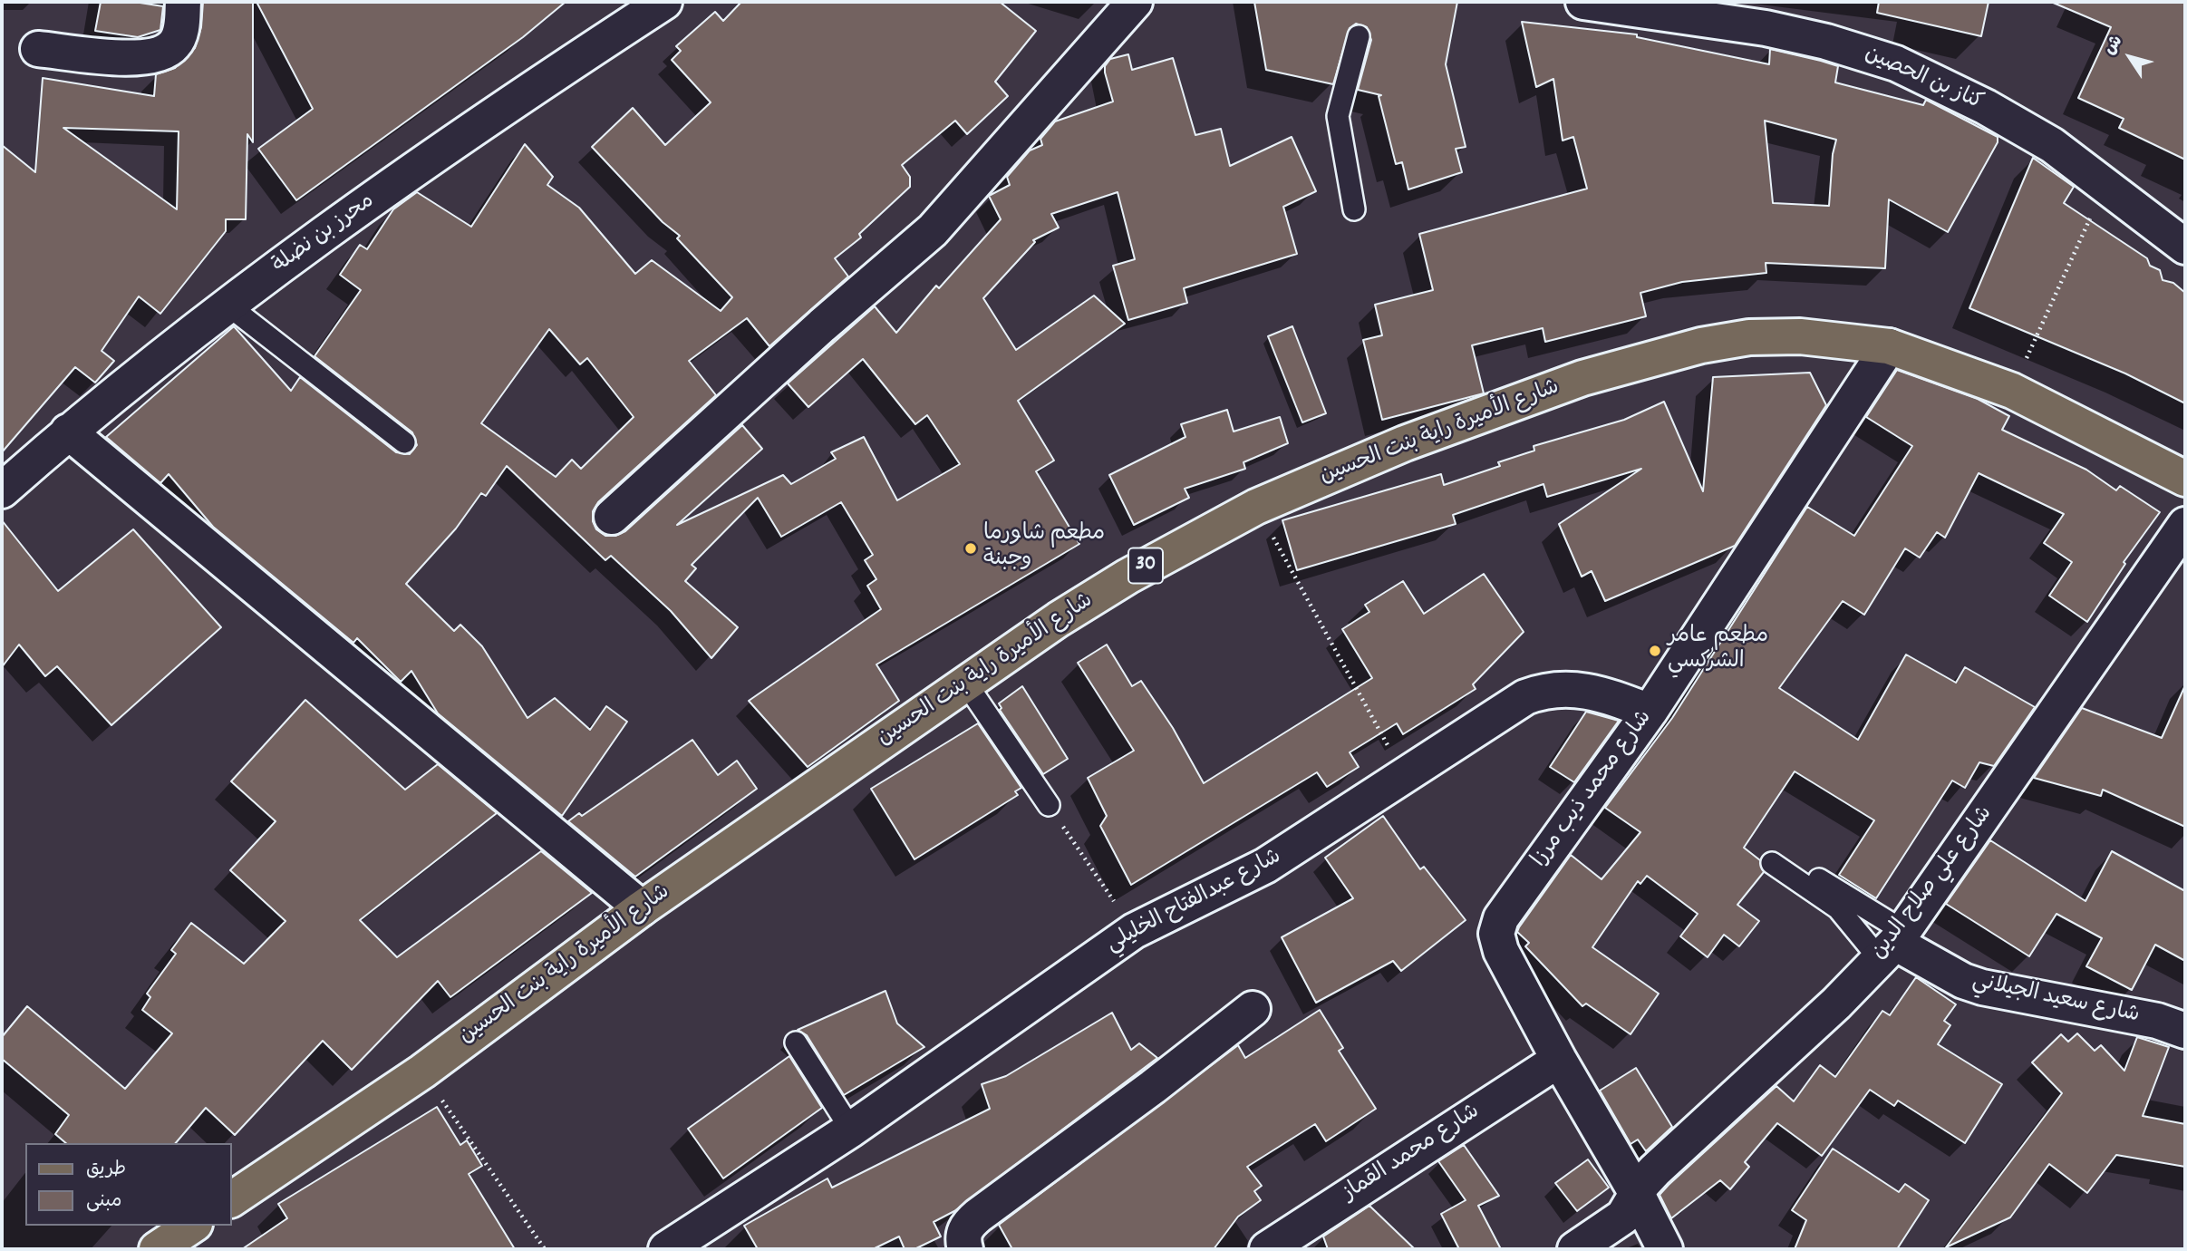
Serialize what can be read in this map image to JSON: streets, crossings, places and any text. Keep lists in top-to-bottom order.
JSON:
{
  "streets": {
    "main road": ["شارع الأميرة راية بنت الحسين", "30"],
    "street": [
      "كناز بن الحصين",
      "محرز بن نضلة",
      "شارع محمد ذيب مرزا",
      "شارع علي صلاح الدين",
      "شارع عبدالفتاح الخليلي",
      "شارع سعيد الجيلاني",
      "شارع محمد القماز"
    ]
  },
  "crossings": [
    ["شارع الأميرة راية بنت الحسين", "شارع محمد ذيب مرزا"],
    ["شارع محمد ذيب مرزا", "شارع علي صلاح الدين"],
    ["شارع محمد ذيب مرزا", "شارع عبدالفتاح الخليلي"],
    ["شارع محمد ذيب مرزا", "شارع محمد القماز"],
    ["شارع علي صلاح الدين", "شارع سعيد الجيلاني"]
  ],
  "places": ["مطعم شاورما وجبنة", "مطعم عامر الشركسي"],
  "legend": ["طريق", "مبنى"],
  "north": "top left"
}
